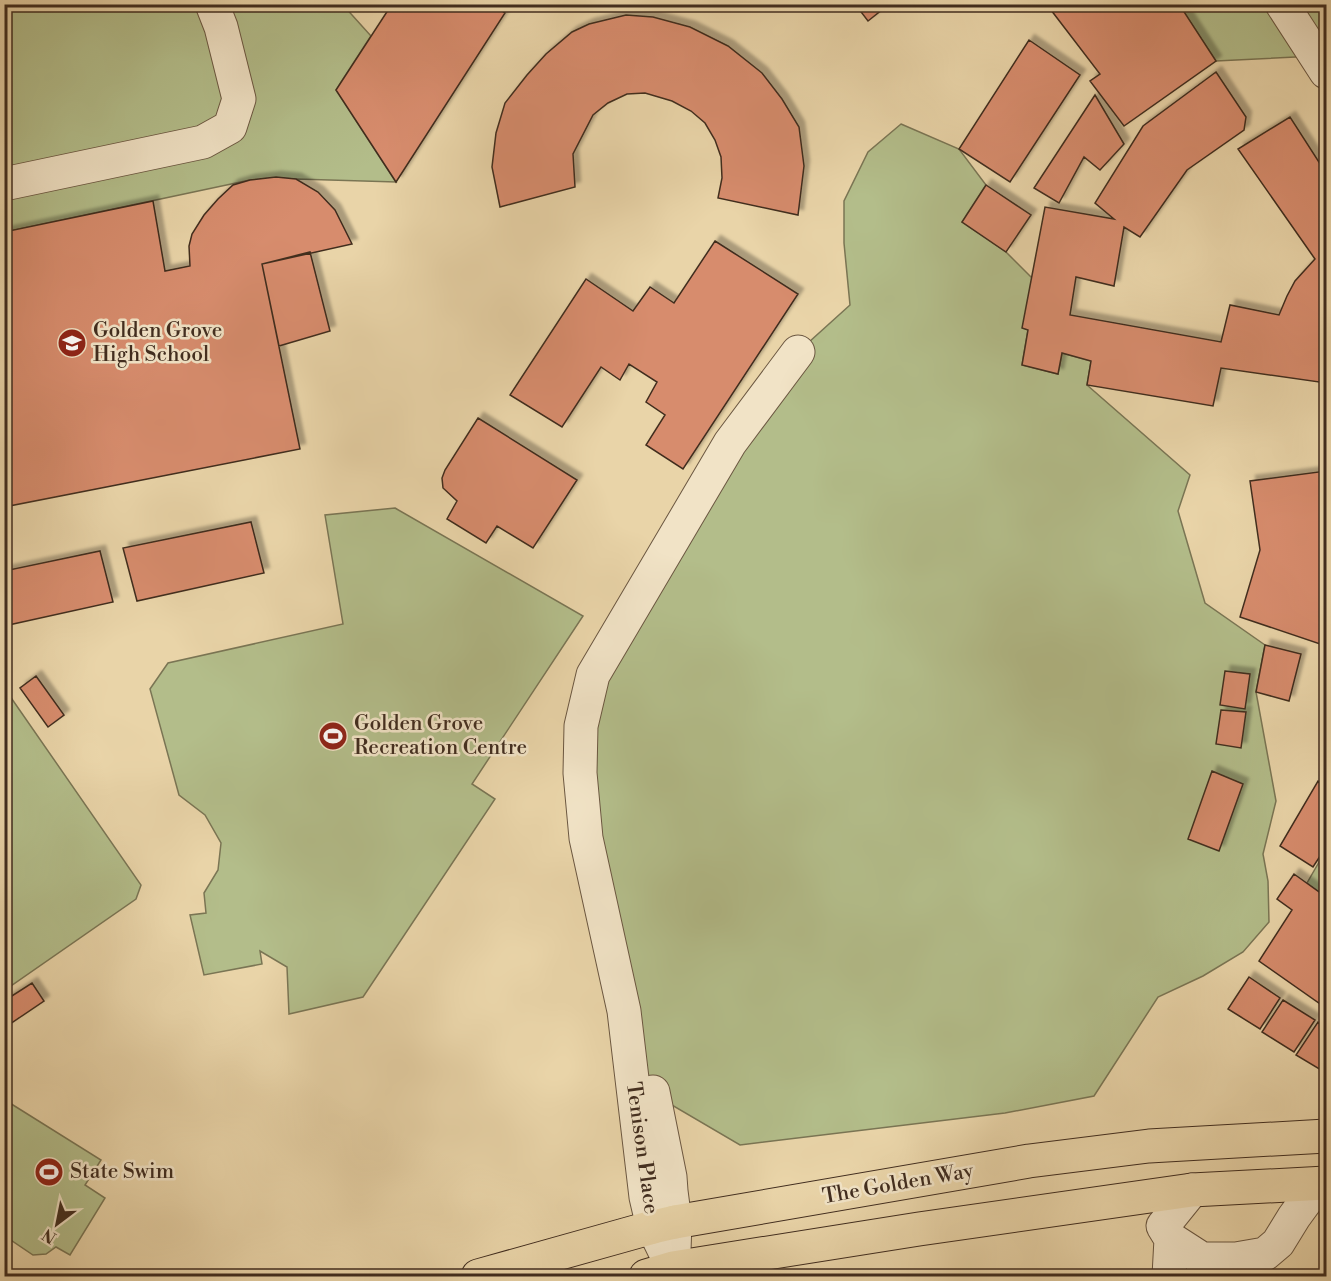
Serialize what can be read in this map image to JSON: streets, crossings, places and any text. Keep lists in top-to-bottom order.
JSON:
{
  "streets": {
    "main road": ["The Golden Way"],
    "street": ["Tenison Place"]
  },
  "crossings": [
    ["Tenison Place", "The Golden Way"]
  ],
  "places": {
    "school or university": ["Golden Grove High School"],
    "sports": ["Golden Grove Recreation Centre", "State Swim"]
  },
  "north": "bottom left"
}
